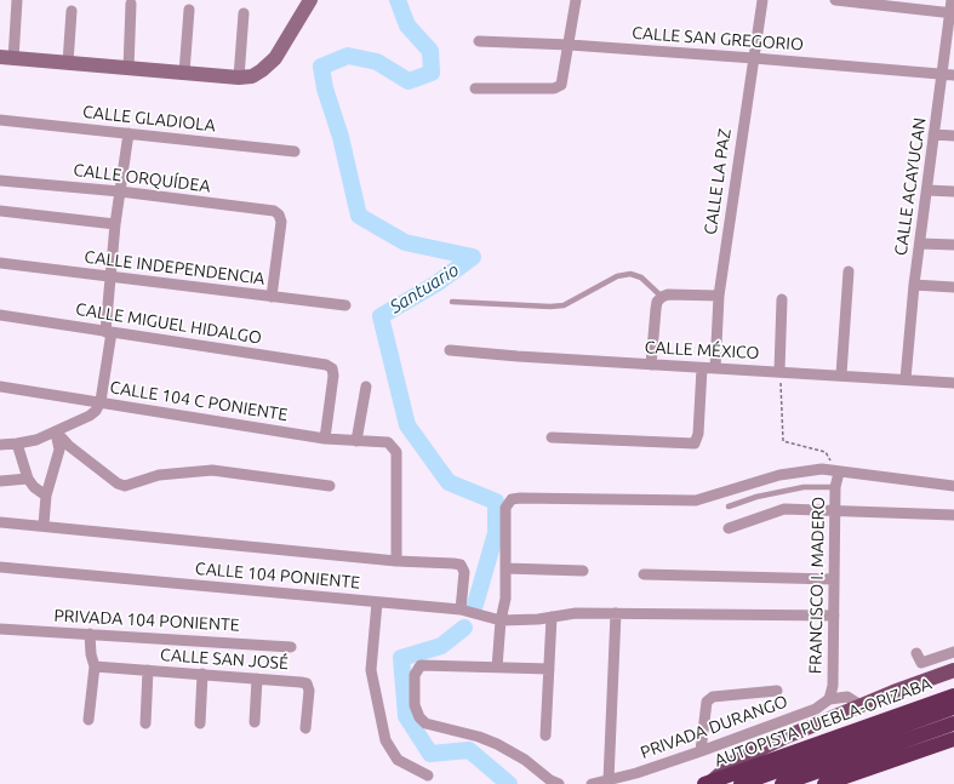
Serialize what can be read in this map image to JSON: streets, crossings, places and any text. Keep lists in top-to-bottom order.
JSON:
{
  "streets": {
    "highway": ["AUTOPISTA PUEBLA-ORIZABA"],
    "street": [
      "CALLE SAN GREGORIO",
      "CALLE GLADIOLA",
      "CALLE ORQUÍDEA",
      "CALLE LA PAZ",
      "CALLE ACAYUCAN",
      "CALLE INDEPENDENCIA",
      "CALLE MIGUEL HIDALGO",
      "CALLE MÉXICO",
      "CALLE 104 C PONIENTE",
      "CALLE 104 PONIENTE",
      "FRANCISCO I. MADERO",
      "PRIVADA 104 PONIENTE",
      "CALLE SAN JOSÉ",
      "PRIVADA DURANGO"
    ]
  },
  "crossings": [
    ["CALLE SAN GREGORIO", "CALLE LA PAZ"],
    ["CALLE SAN GREGORIO", "CALLE ACAYUCAN"],
    ["CALLE ORQUÍDEA", "CALLE INDEPENDENCIA"],
    ["CALLE LA PAZ", "CALLE MÉXICO"],
    ["CALLE ACAYUCAN", "CALLE MÉXICO"],
    ["CALLE MIGUEL HIDALGO", "CALLE 104 C PONIENTE"],
    ["CALLE 104 PONIENTE", "FRANCISCO I. MADERO"],
    ["FRANCISCO I. MADERO", "PRIVADA DURANGO"]
  ],
  "water": ["Santuario"]
}
